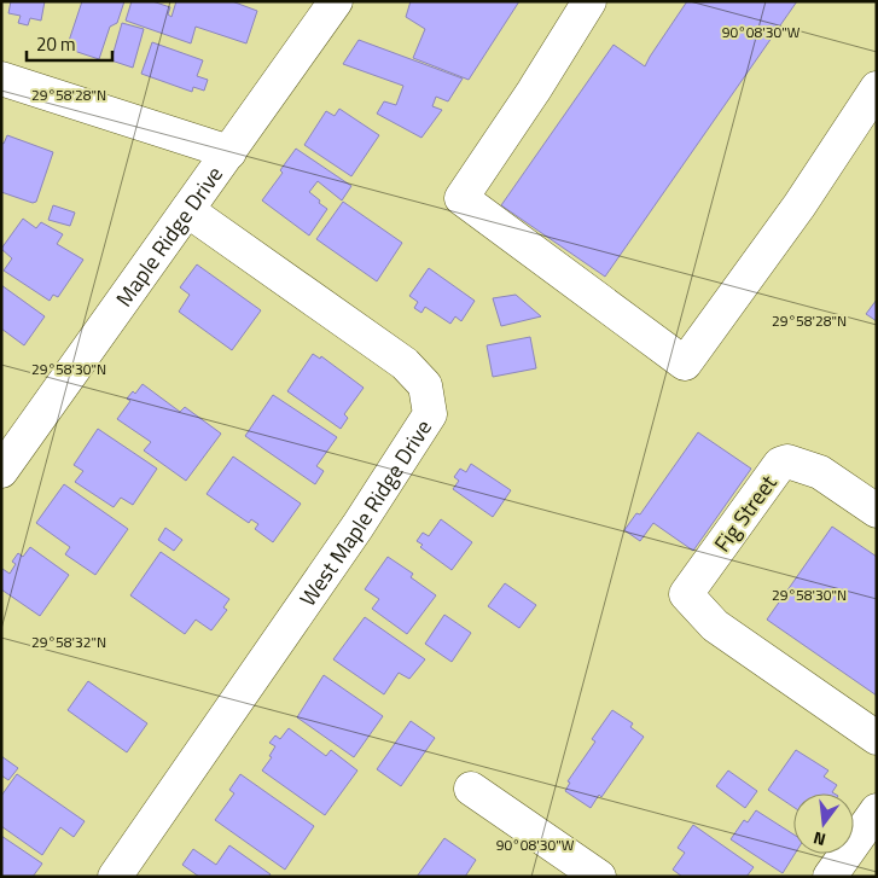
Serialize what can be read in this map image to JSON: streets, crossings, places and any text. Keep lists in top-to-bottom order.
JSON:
{
  "streets": {
    "street": ["Maple Ridge Drive", "West Maple Ridge Drive", "Fig Street"]
  },
  "crossings": [
    ["Maple Ridge Drive", "West Maple Ridge Drive"]
  ],
  "scale_bar": "20 m",
  "north": "bottom",
  "coordinates": [
    "90°08'30\"W",
    "29°58'28\"N",
    "29°58'30\"N",
    "29°58'32\"N"
  ]
}
